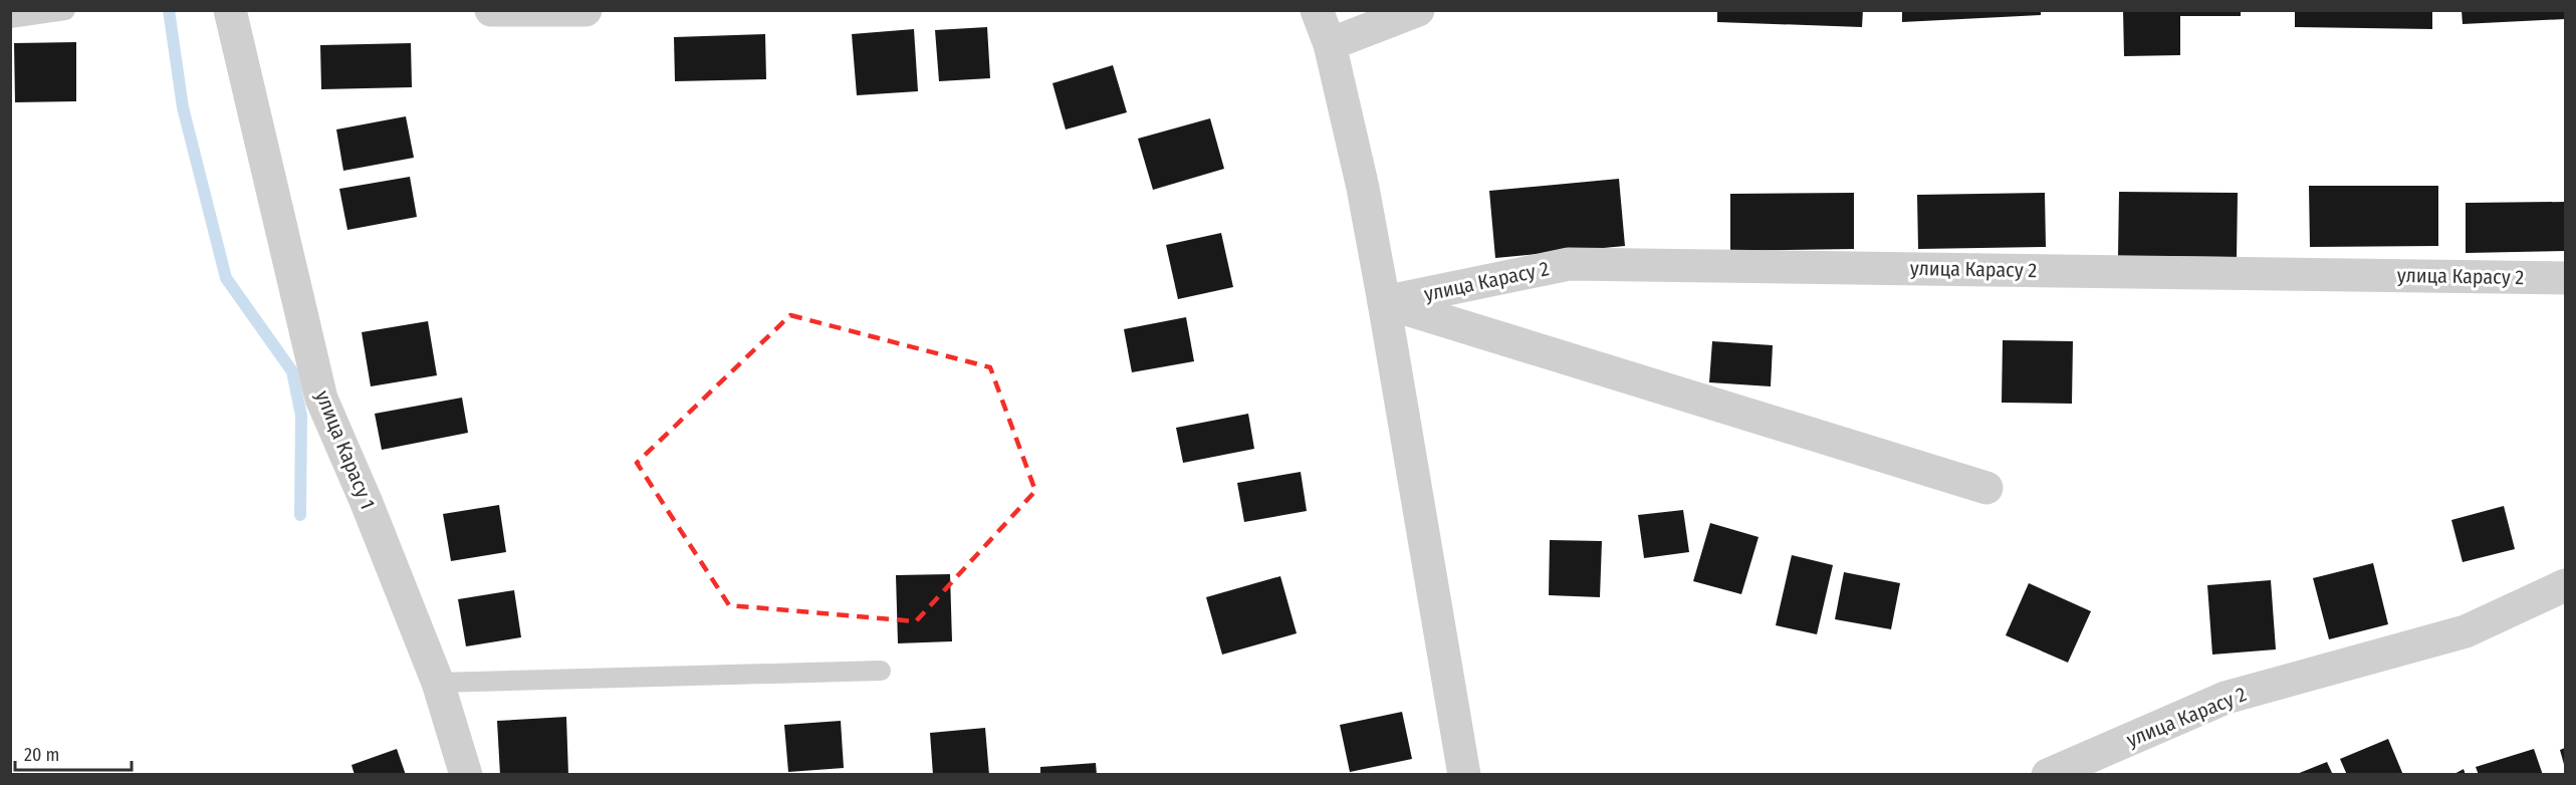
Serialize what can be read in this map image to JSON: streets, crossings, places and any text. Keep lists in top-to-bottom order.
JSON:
{
  "streets": {
    "street": ["улица Карасу 2", "улица Карасу 1"]
  },
  "scale_bar": "20 m"
}
